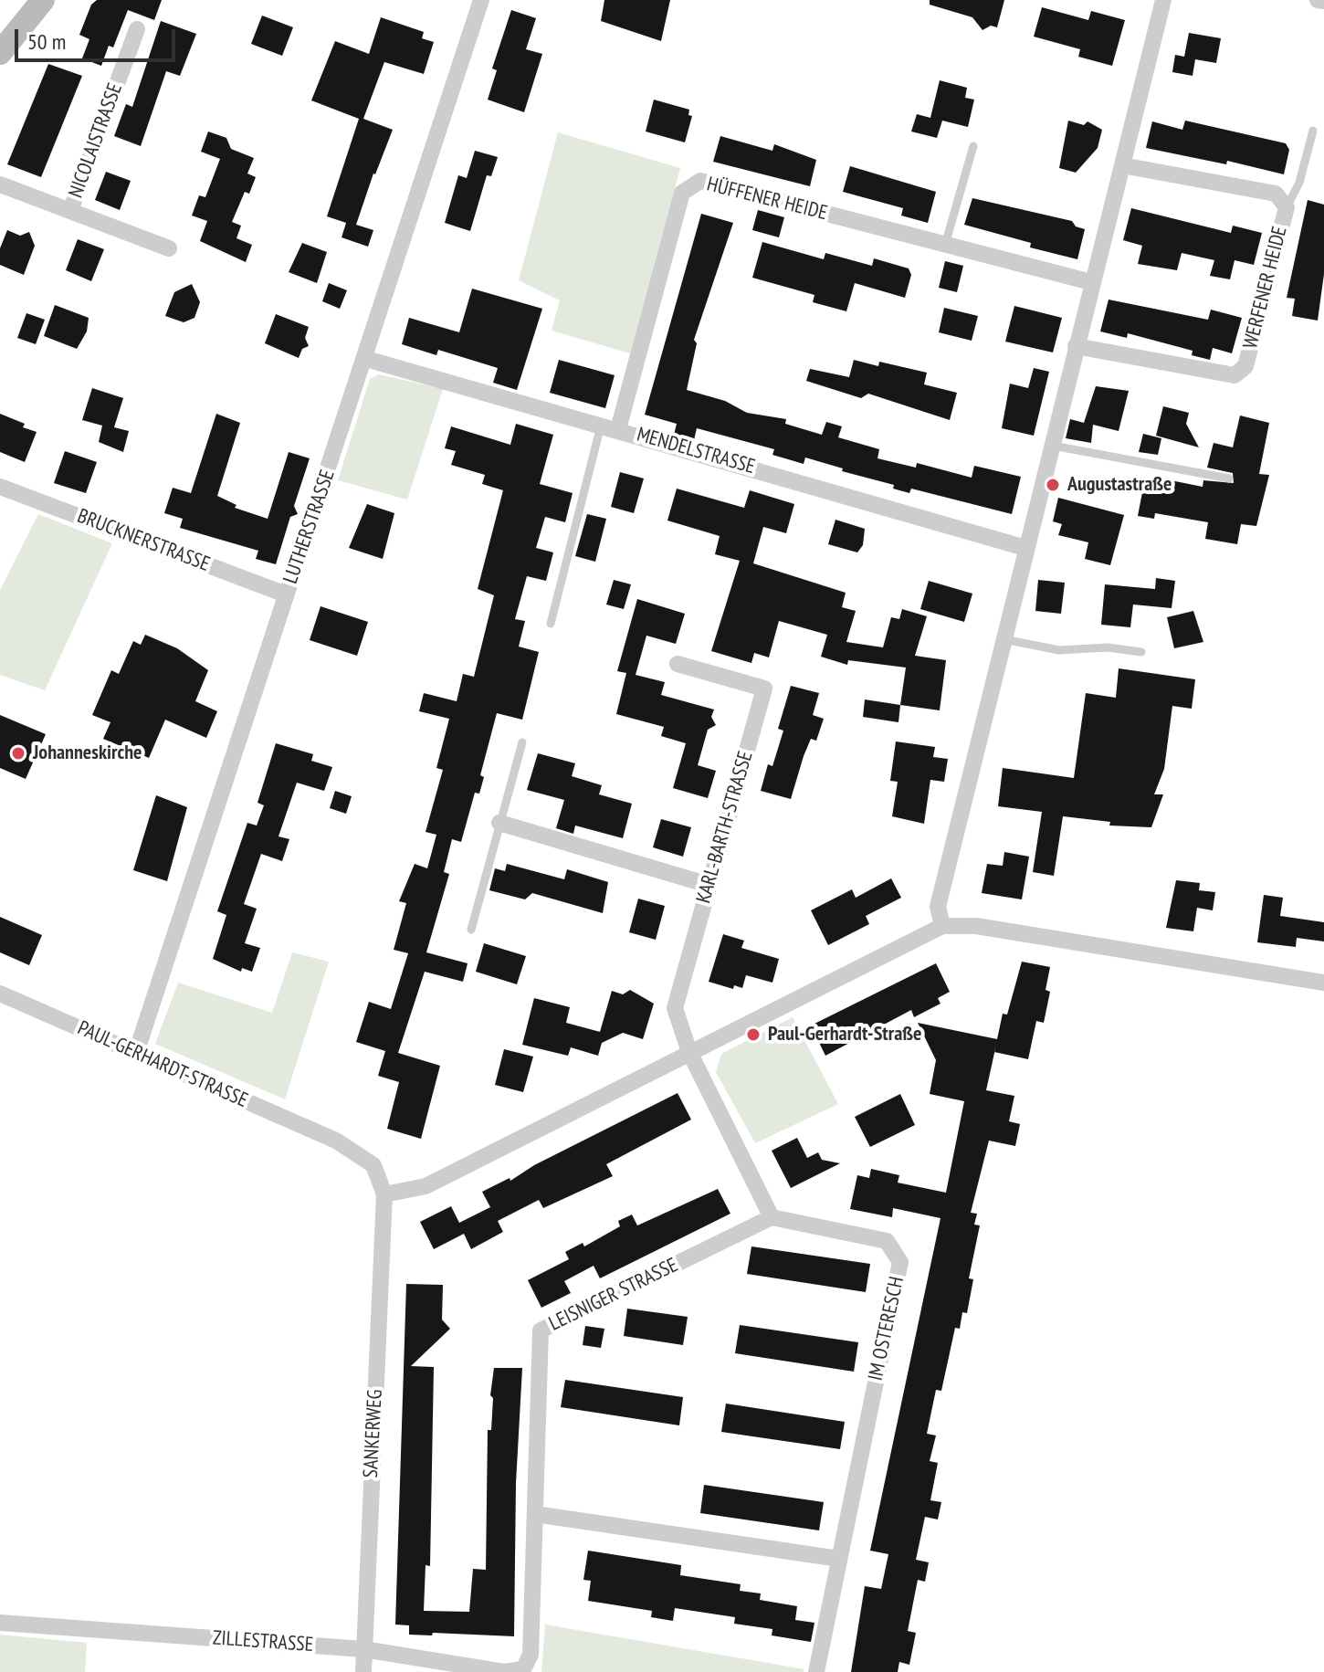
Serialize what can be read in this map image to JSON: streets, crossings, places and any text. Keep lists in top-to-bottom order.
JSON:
{
  "streets": {
    "street": [
      "NICOLAISTRASSE",
      "HÜFFENER HEIDE",
      "WERFENER HEIDE",
      "MENDELSTRASSE",
      "LUTHERSTRASSE",
      "BRUCKNERSTRASSE",
      "KARL-BARTH-STRASSE",
      "PAUL-GERHARDT-STRASSE",
      "LEISNIGER STRASSE",
      "IM OSTERESCH",
      "SANKERWEG",
      "ZILLESTRASSE"
    ]
  },
  "crossings": [
    ["HÜFFENER HEIDE", "MENDELSTRASSE"],
    ["MENDELSTRASSE", "LUTHERSTRASSE"],
    ["LUTHERSTRASSE", "BRUCKNERSTRASSE"],
    ["LUTHERSTRASSE", "PAUL-GERHARDT-STRASSE"],
    ["PAUL-GERHARDT-STRASSE", "SANKERWEG"],
    ["LEISNIGER STRASSE", "IM OSTERESCH"],
    ["LEISNIGER STRASSE", "ZILLESTRASSE"],
    ["SANKERWEG", "ZILLESTRASSE"]
  ],
  "places": ["Augustastraße", "Johanneskirche", "Paul-Gerhardt-Straße"],
  "scale_bar": "50 m"
}
